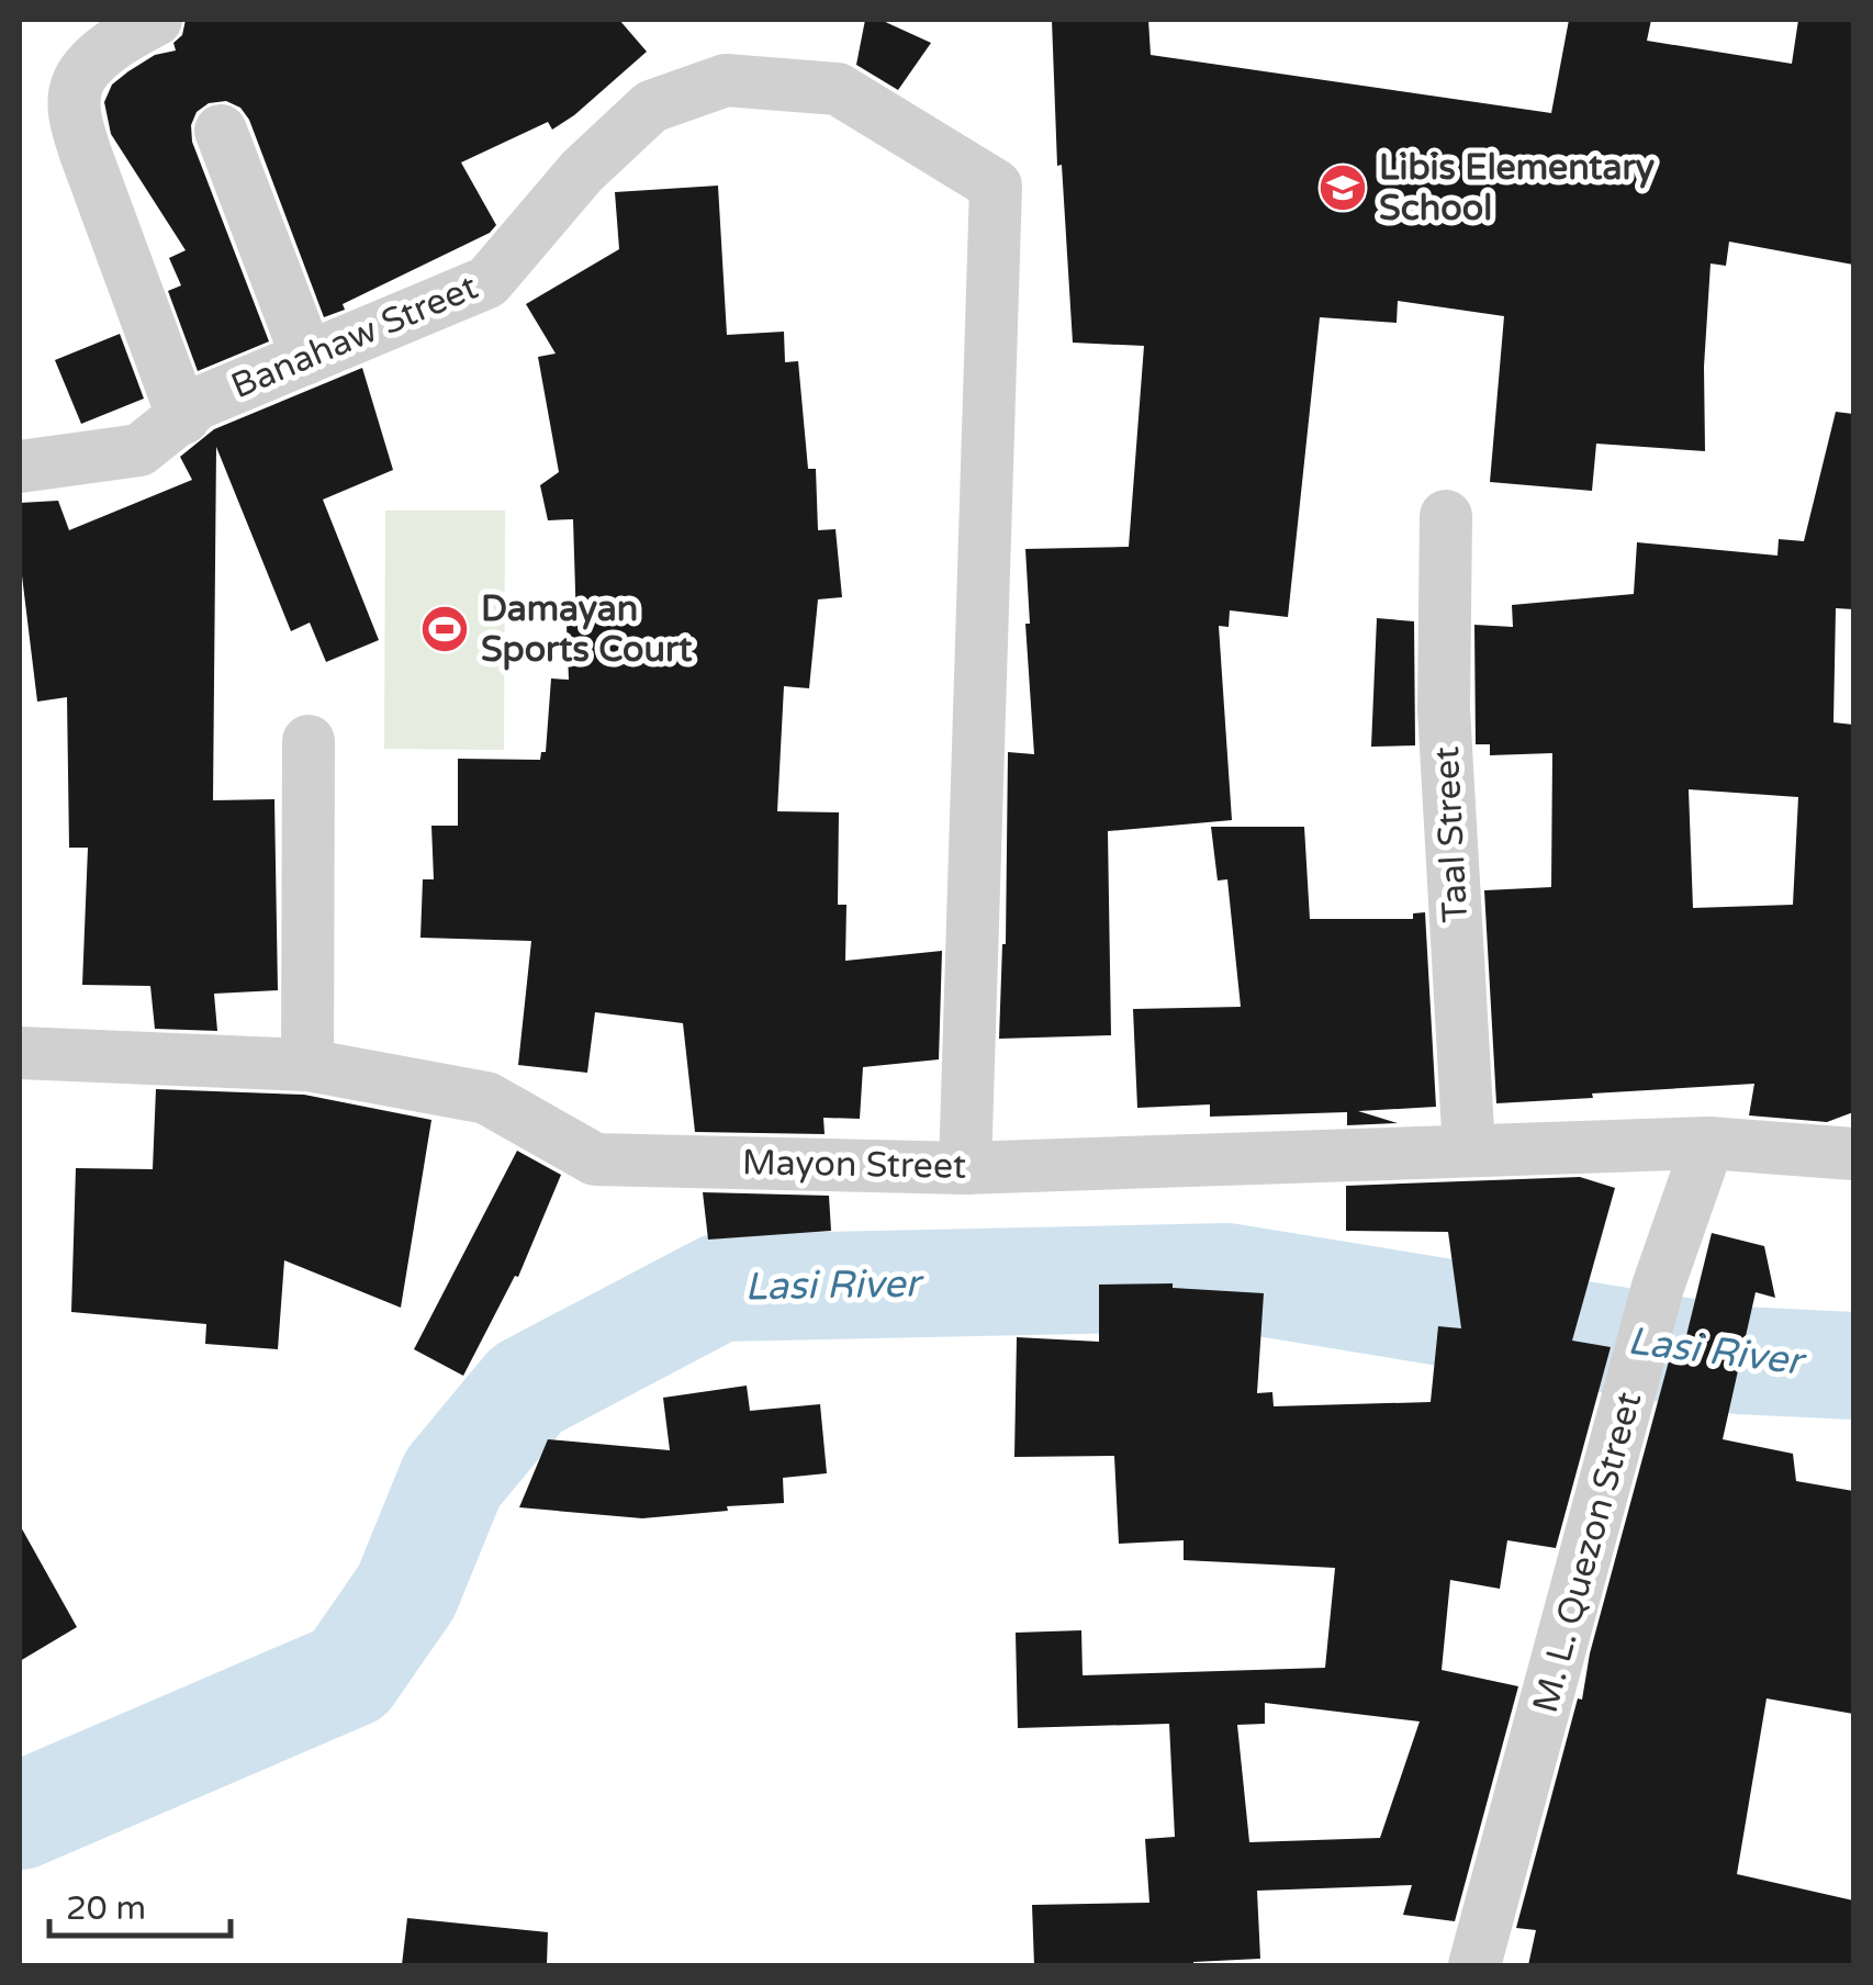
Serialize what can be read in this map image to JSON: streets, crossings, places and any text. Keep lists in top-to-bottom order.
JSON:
{
  "streets": {
    "street": [
      "Banahaw Street",
      "Taal Street",
      "Mayon Street",
      "M. L. Quezon Street"
    ]
  },
  "crossings": [
    ["Banahaw Street", "Mayon Street"],
    ["Taal Street", "Mayon Street"],
    ["Mayon Street", "M. L. Quezon Street"]
  ],
  "water": ["Lasi River"],
  "places": {
    "school or university": ["Libis Elementary School"],
    "sports": ["Damayan Sports Court"]
  },
  "scale_bar": "20 m"
}
